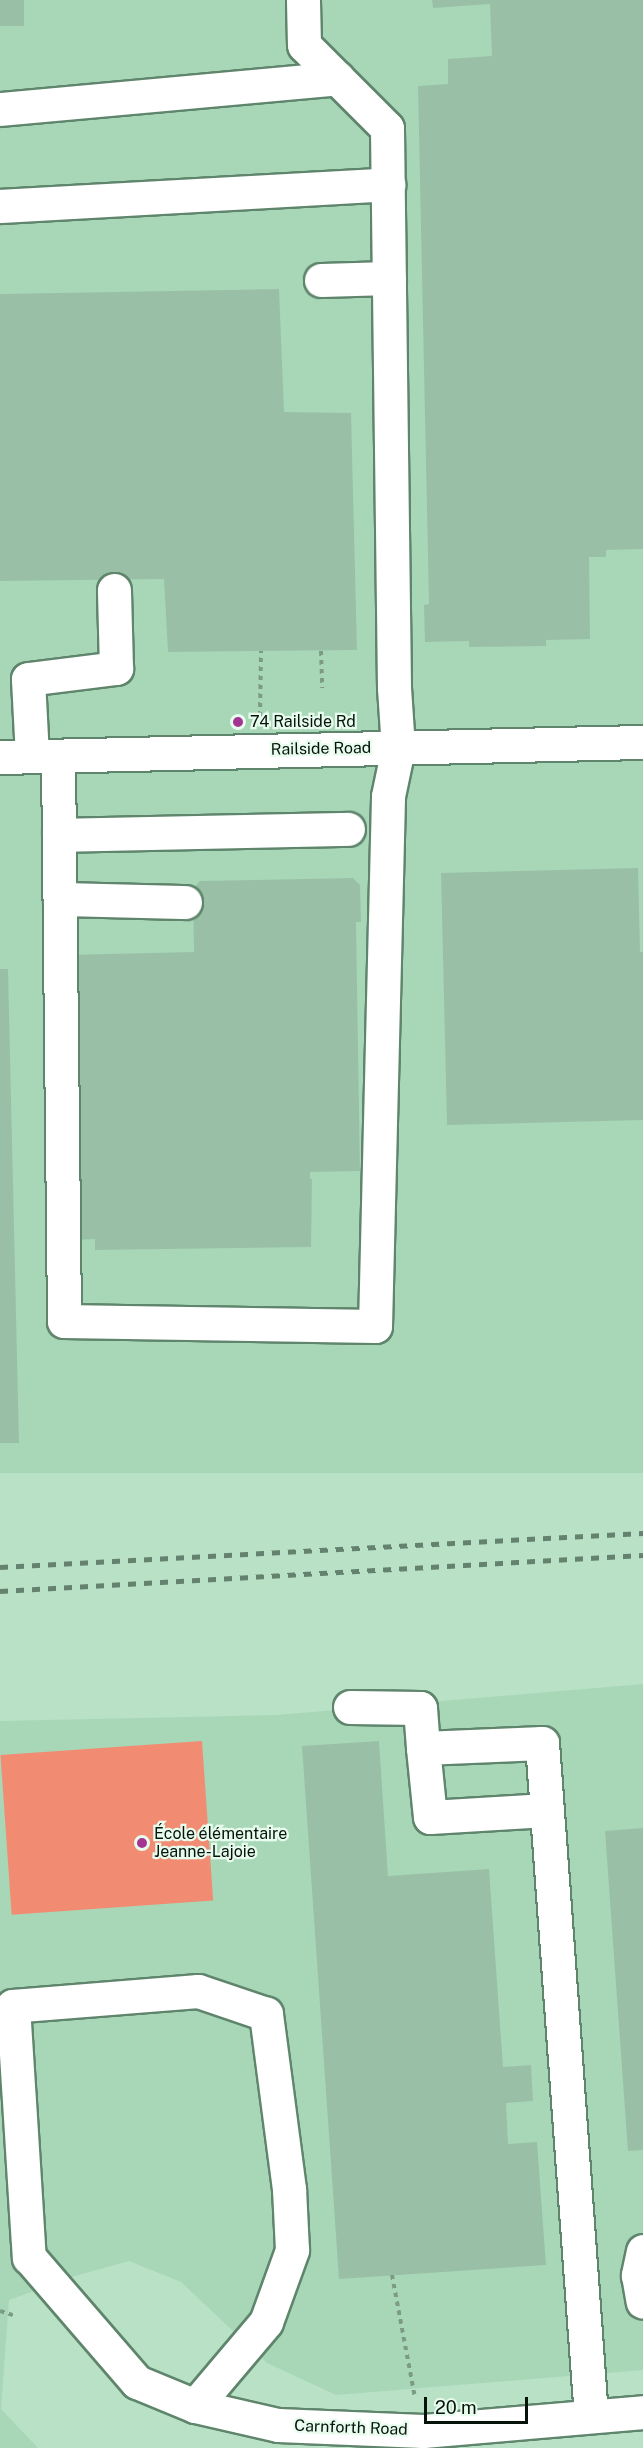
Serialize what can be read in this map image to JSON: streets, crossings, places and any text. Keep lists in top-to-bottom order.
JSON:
{
  "streets": {
    "street": ["Railside Road", "Carnforth Road"]
  },
  "places": ["74 Railside Rd", "École élémentaire Jeanne-Lajoie"],
  "scale_bar": "20 m"
}
